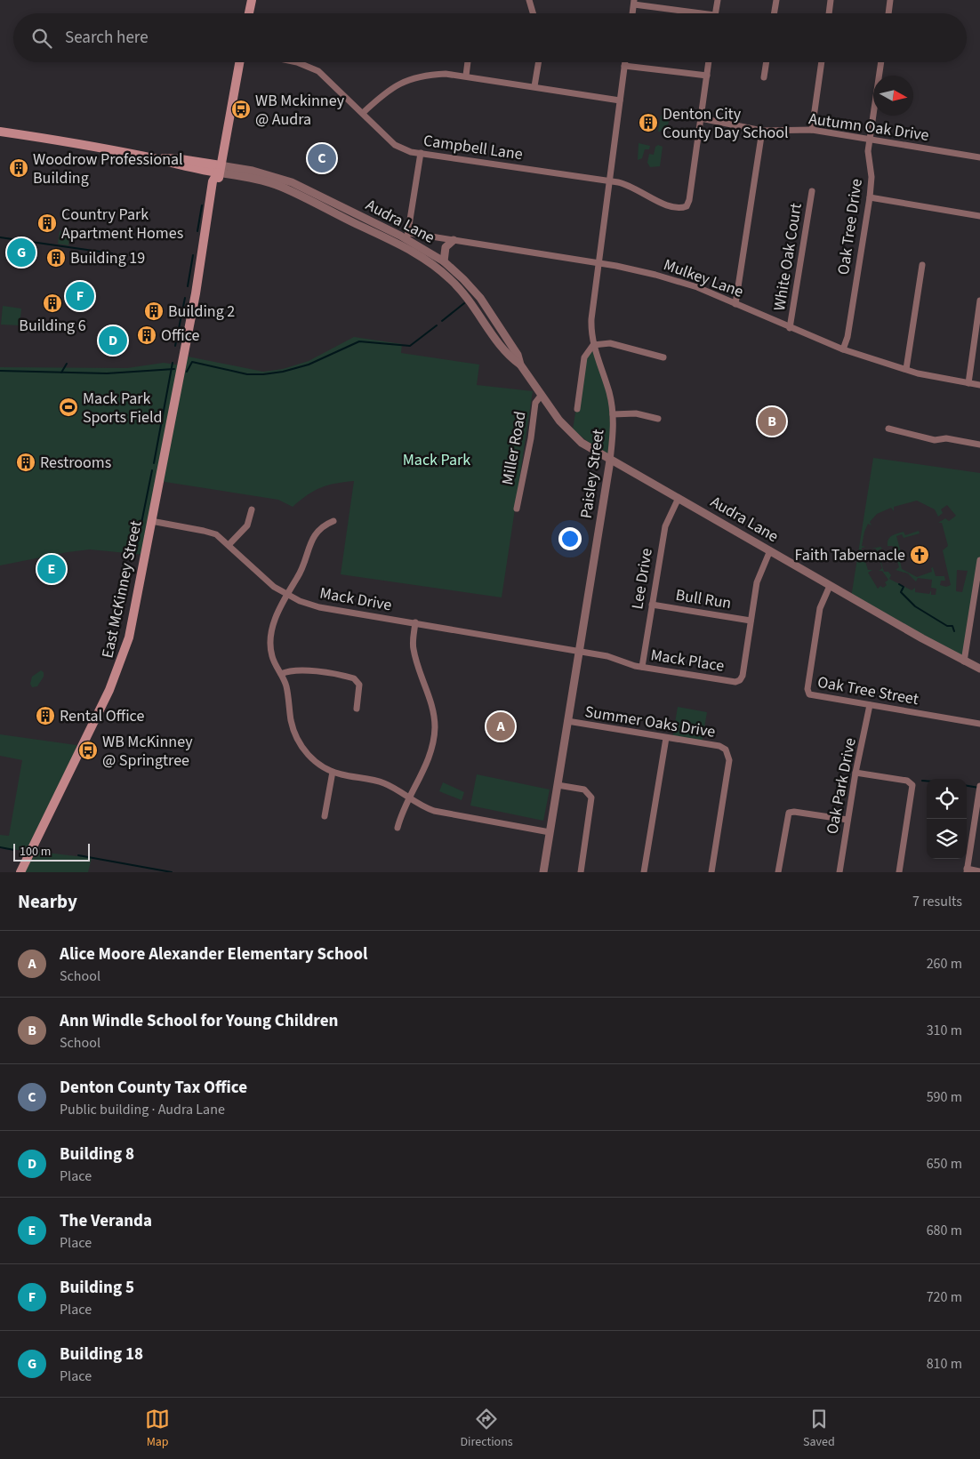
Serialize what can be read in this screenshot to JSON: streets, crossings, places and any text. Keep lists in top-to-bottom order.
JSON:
{
  "streets": {
    "main road": ["East McKinney Street"],
    "street": [
      "Autumn Oak Drive",
      "Campbell Lane",
      "Audra Lane",
      "Oak Tree Drive",
      "White Oak Court",
      "Mulkey Lane",
      "Miller Road",
      "Paisley Street",
      "Lee Drive",
      "Mack Drive",
      "Bull Run",
      "Mack Place",
      "Oak Tree Street",
      "Summer Oaks Drive",
      "Oak Park Drive"
    ]
  },
  "crossings": [
    ["Autumn Oak Drive", "Campbell Lane"],
    ["Autumn Oak Drive", "Oak Tree Drive"],
    ["Campbell Lane", "Paisley Street"],
    ["Audra Lane", "Mulkey Lane"],
    ["Audra Lane", "Miller Road"],
    ["Audra Lane", "Paisley Street"],
    ["Audra Lane", "Lee Drive"],
    ["Audra Lane", "East McKinney Street"],
    ["Audra Lane", "Mack Place"],
    ["Audra Lane", "Oak Tree Street"],
    ["Oak Tree Drive", "Mulkey Lane"],
    ["White Oak Court", "Mulkey Lane"],
    ["Mulkey Lane", "Paisley Street"],
    ["Paisley Street", "Mack Drive"],
    ["Paisley Street", "Mack Place"],
    ["Paisley Street", "Summer Oaks Drive"],
    ["Lee Drive", "Bull Run"],
    ["Lee Drive", "Mack Place"],
    ["East McKinney Street", "Mack Drive"],
    ["Mack Drive", "Mack Place"],
    ["Bull Run", "Mack Place"],
    ["Oak Tree Street", "Oak Park Drive"]
  ],
  "parks": ["Mack Park"],
  "places": {
    "bus stop": ["WB Mckinney @ Audra", "WB McKinney @ Springtree"],
    "building": [
      "Denton City County Day School",
      "Woodrow Professional Building",
      "Country Park Apartment Homes",
      "Building 19",
      "Building 6",
      "Building 2",
      "Office",
      "Restrooms",
      "Rental Office"
    ],
    "sports": ["Mack Park Sports Field"],
    "church": ["Faith Tabernacle"]
  },
  "scale_bar": "100 m",
  "north": "right",
  "page": {
    "search": "Search here",
    "pins": [
      "C",
      "G",
      "F",
      "D",
      "B",
      "E",
      "A"
    ],
    "scale": "100 m",
    "heading": ["Nearby", "7 results"],
    "list": [
      {
        "mark": "A",
        "name": "Alice Moore Alexander Elementary School",
        "note": "School",
        "value": "260 m"
      },
      {
        "mark": "B",
        "name": "Ann Windle School for Young Children",
        "note": "School",
        "value": "310 m"
      },
      {
        "mark": "C",
        "name": "Denton County Tax Office",
        "note": "Public building · Audra Lane",
        "value": "590 m"
      },
      {
        "mark": "D",
        "name": "Building 8",
        "note": "Place",
        "value": "650 m"
      },
      {
        "mark": "E",
        "name": "The Veranda",
        "note": "Place",
        "value": "680 m"
      },
      {
        "mark": "F",
        "name": "Building 5",
        "note": "Place",
        "value": "720 m"
      },
      {
        "mark": "G",
        "name": "Building 18",
        "note": "Place",
        "value": "810 m"
      }
    ],
    "nav": ["Map", "Directions", "Saved"]
  }
}
